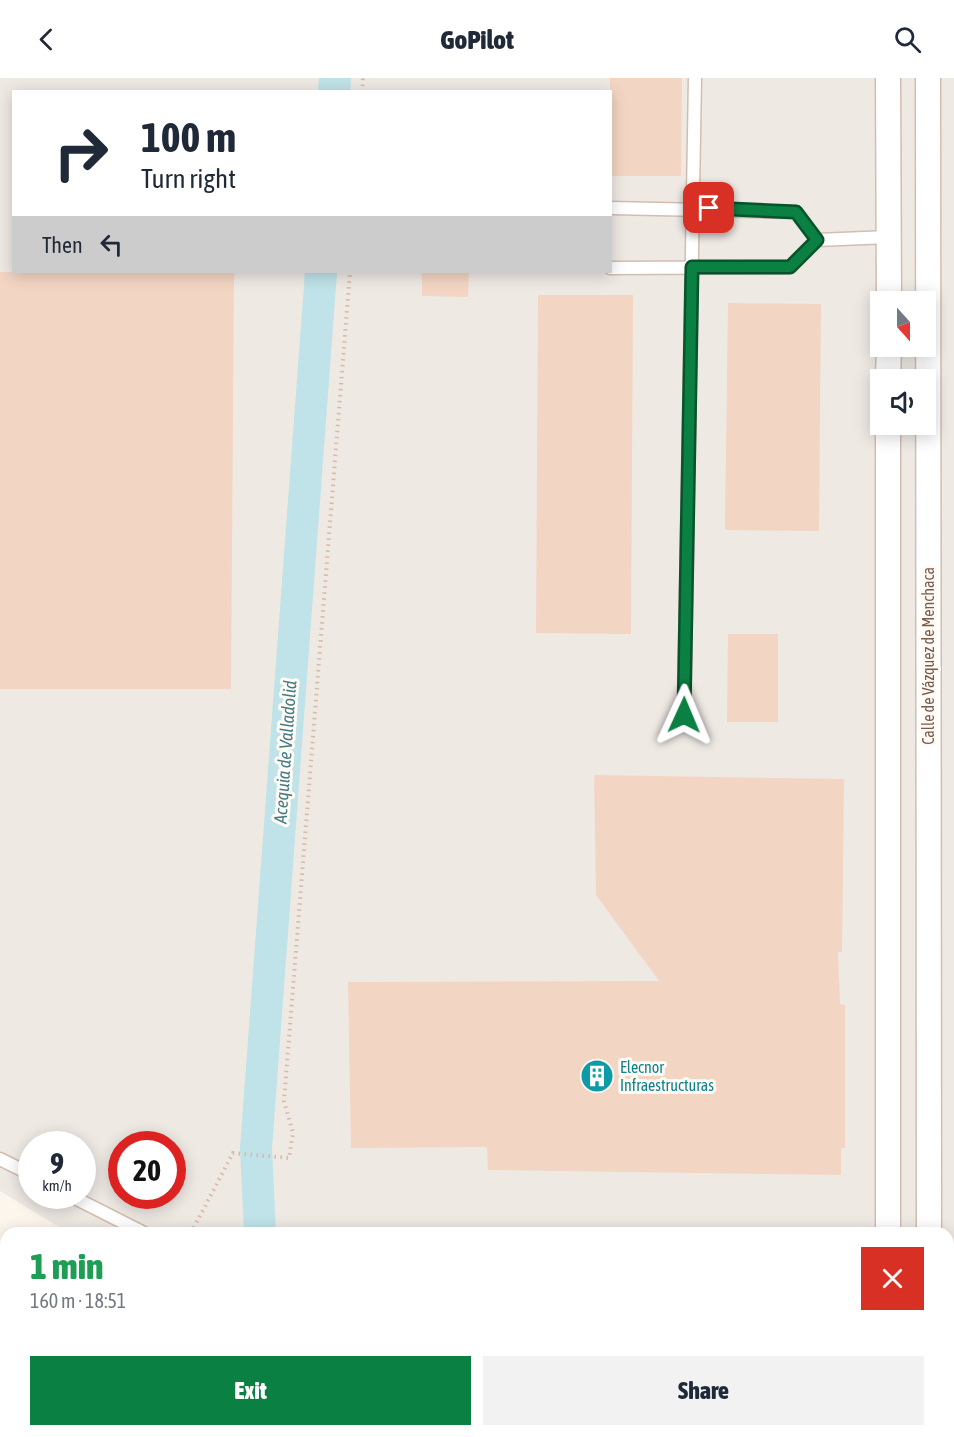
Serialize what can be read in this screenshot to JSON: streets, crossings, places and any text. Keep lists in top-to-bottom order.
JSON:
{
  "streets": {
    "street": ["Calle de Vázquez de Menchaca"]
  },
  "water": ["Acequia de Valladolid"],
  "places": {
    "building": ["Elecnor Infraestructuras"]
  },
  "north": "bottom",
  "page": {
    "header": "GoPilot",
    "turn": ["100 m", "Turn right"],
    "then": "Then",
    "speed": "9 km/h",
    "limit": "20",
    "heading": ["1 min", "160 m · 18:51"],
    "buttons": ["Exit", "Share"]
  }
}
